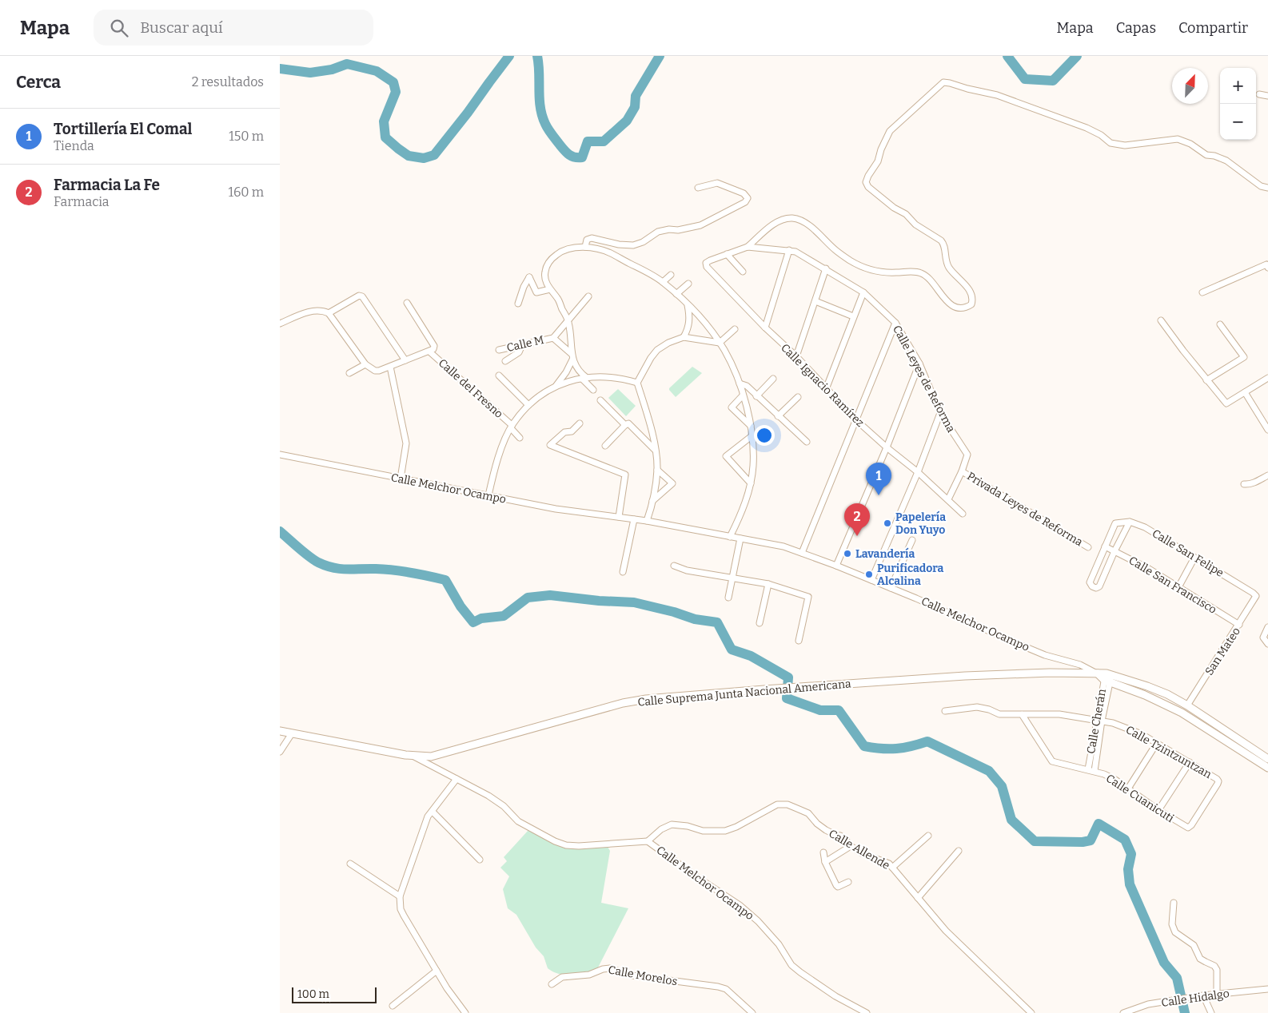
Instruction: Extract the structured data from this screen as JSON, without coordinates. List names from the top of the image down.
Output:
{
  "streets": {
    "main road": ["Calle Suprema Junta Nacional Americana"],
    "street": [
      "Calle M",
      "Calle Leyes de Reforma",
      "Calle Ignacio Ramírez",
      "Calle del Fresno",
      "Calle Melchor Ocampo",
      "Privada Leyes de Reforma",
      "Calle San Felipe",
      "Calle San Francisco",
      "San Mateo",
      "Calle Cherán",
      "Calle Tzintzuntzan",
      "Calle Cuanicuti",
      "Calle Allende",
      "Calle Morelos",
      "Calle Hidalgo"
    ]
  },
  "crossings": [
    ["Calle Leyes de Reforma", "Calle Ignacio Ramírez"],
    ["Calle Leyes de Reforma", "Privada Leyes de Reforma"],
    ["Calle Melchor Ocampo", "Calle Suprema Junta Nacional Americana"],
    ["Calle Melchor Ocampo", "Calle Allende"],
    ["Calle San Felipe", "Calle San Francisco"],
    ["Calle San Felipe", "San Mateo"],
    ["Calle San Francisco", "San Mateo"],
    ["Calle Cherán", "Calle Tzintzuntzan"],
    ["Calle Cherán", "Calle Cuanicuti"],
    ["Calle Tzintzuntzan", "Calle Cuanicuti"]
  ],
  "places": ["Papelería Don Yuyo", "Lavandería", "Purificadora Alcalina"],
  "scale_bar": "100 m",
  "north": "top right",
  "page": {
    "header": "Mapa",
    "search": "Buscar aquí",
    "nav": ["Mapa", "Capas", "Compartir"],
    "heading": ["Cerca", "2 resultados"],
    "map_buttons": ["+", "−"],
    "list": [
      {
        "mark": "1",
        "name": "Tortillería El Comal",
        "note": "Tienda",
        "value": "150 m"
      },
      {
        "mark": "2",
        "name": "Farmacia La Fe",
        "note": "Farmacia",
        "value": "160 m"
      }
    ],
    "pins": ["1", "2"],
    "scale": "100 m"
  }
}
